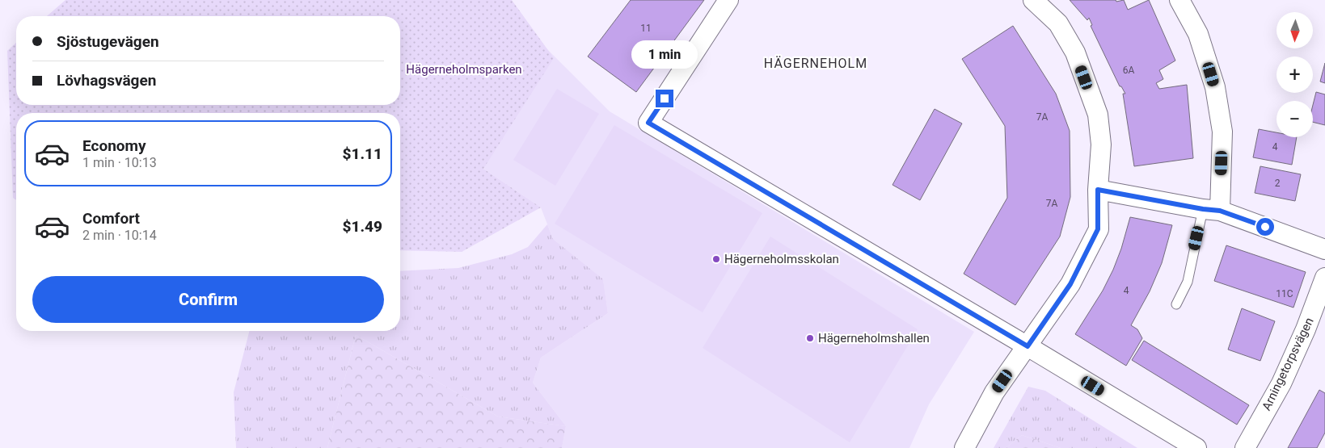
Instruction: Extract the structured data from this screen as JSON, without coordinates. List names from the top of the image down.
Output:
{
  "streets": {
    "street": ["Arningetorpsvägen"]
  },
  "districts": ["HÄGERNEHOLM"],
  "parks": ["Hägerneholmsparken"],
  "places": ["Hägerneholmsskolan", "Hägerneholmshallen"],
  "house_numbers": [
    "11",
    "6A",
    "7A",
    "4",
    "2",
    "7A",
    "4",
    "11C"
  ],
  "north": "bottom",
  "page": {
    "map_buttons": ["+", "−"],
    "banner": ["Sjöstugevägen", "Lövhagsvägen"],
    "bubble": "1 min",
    "list": [
      {
        "name": "Economy",
        "note": "1 min · 10:13",
        "value": "$1.11"
      },
      {
        "name": "Comfort",
        "note": "2 min · 10:14",
        "value": "$1.49"
      }
    ],
    "buttons": "Confirm"
  }
}
